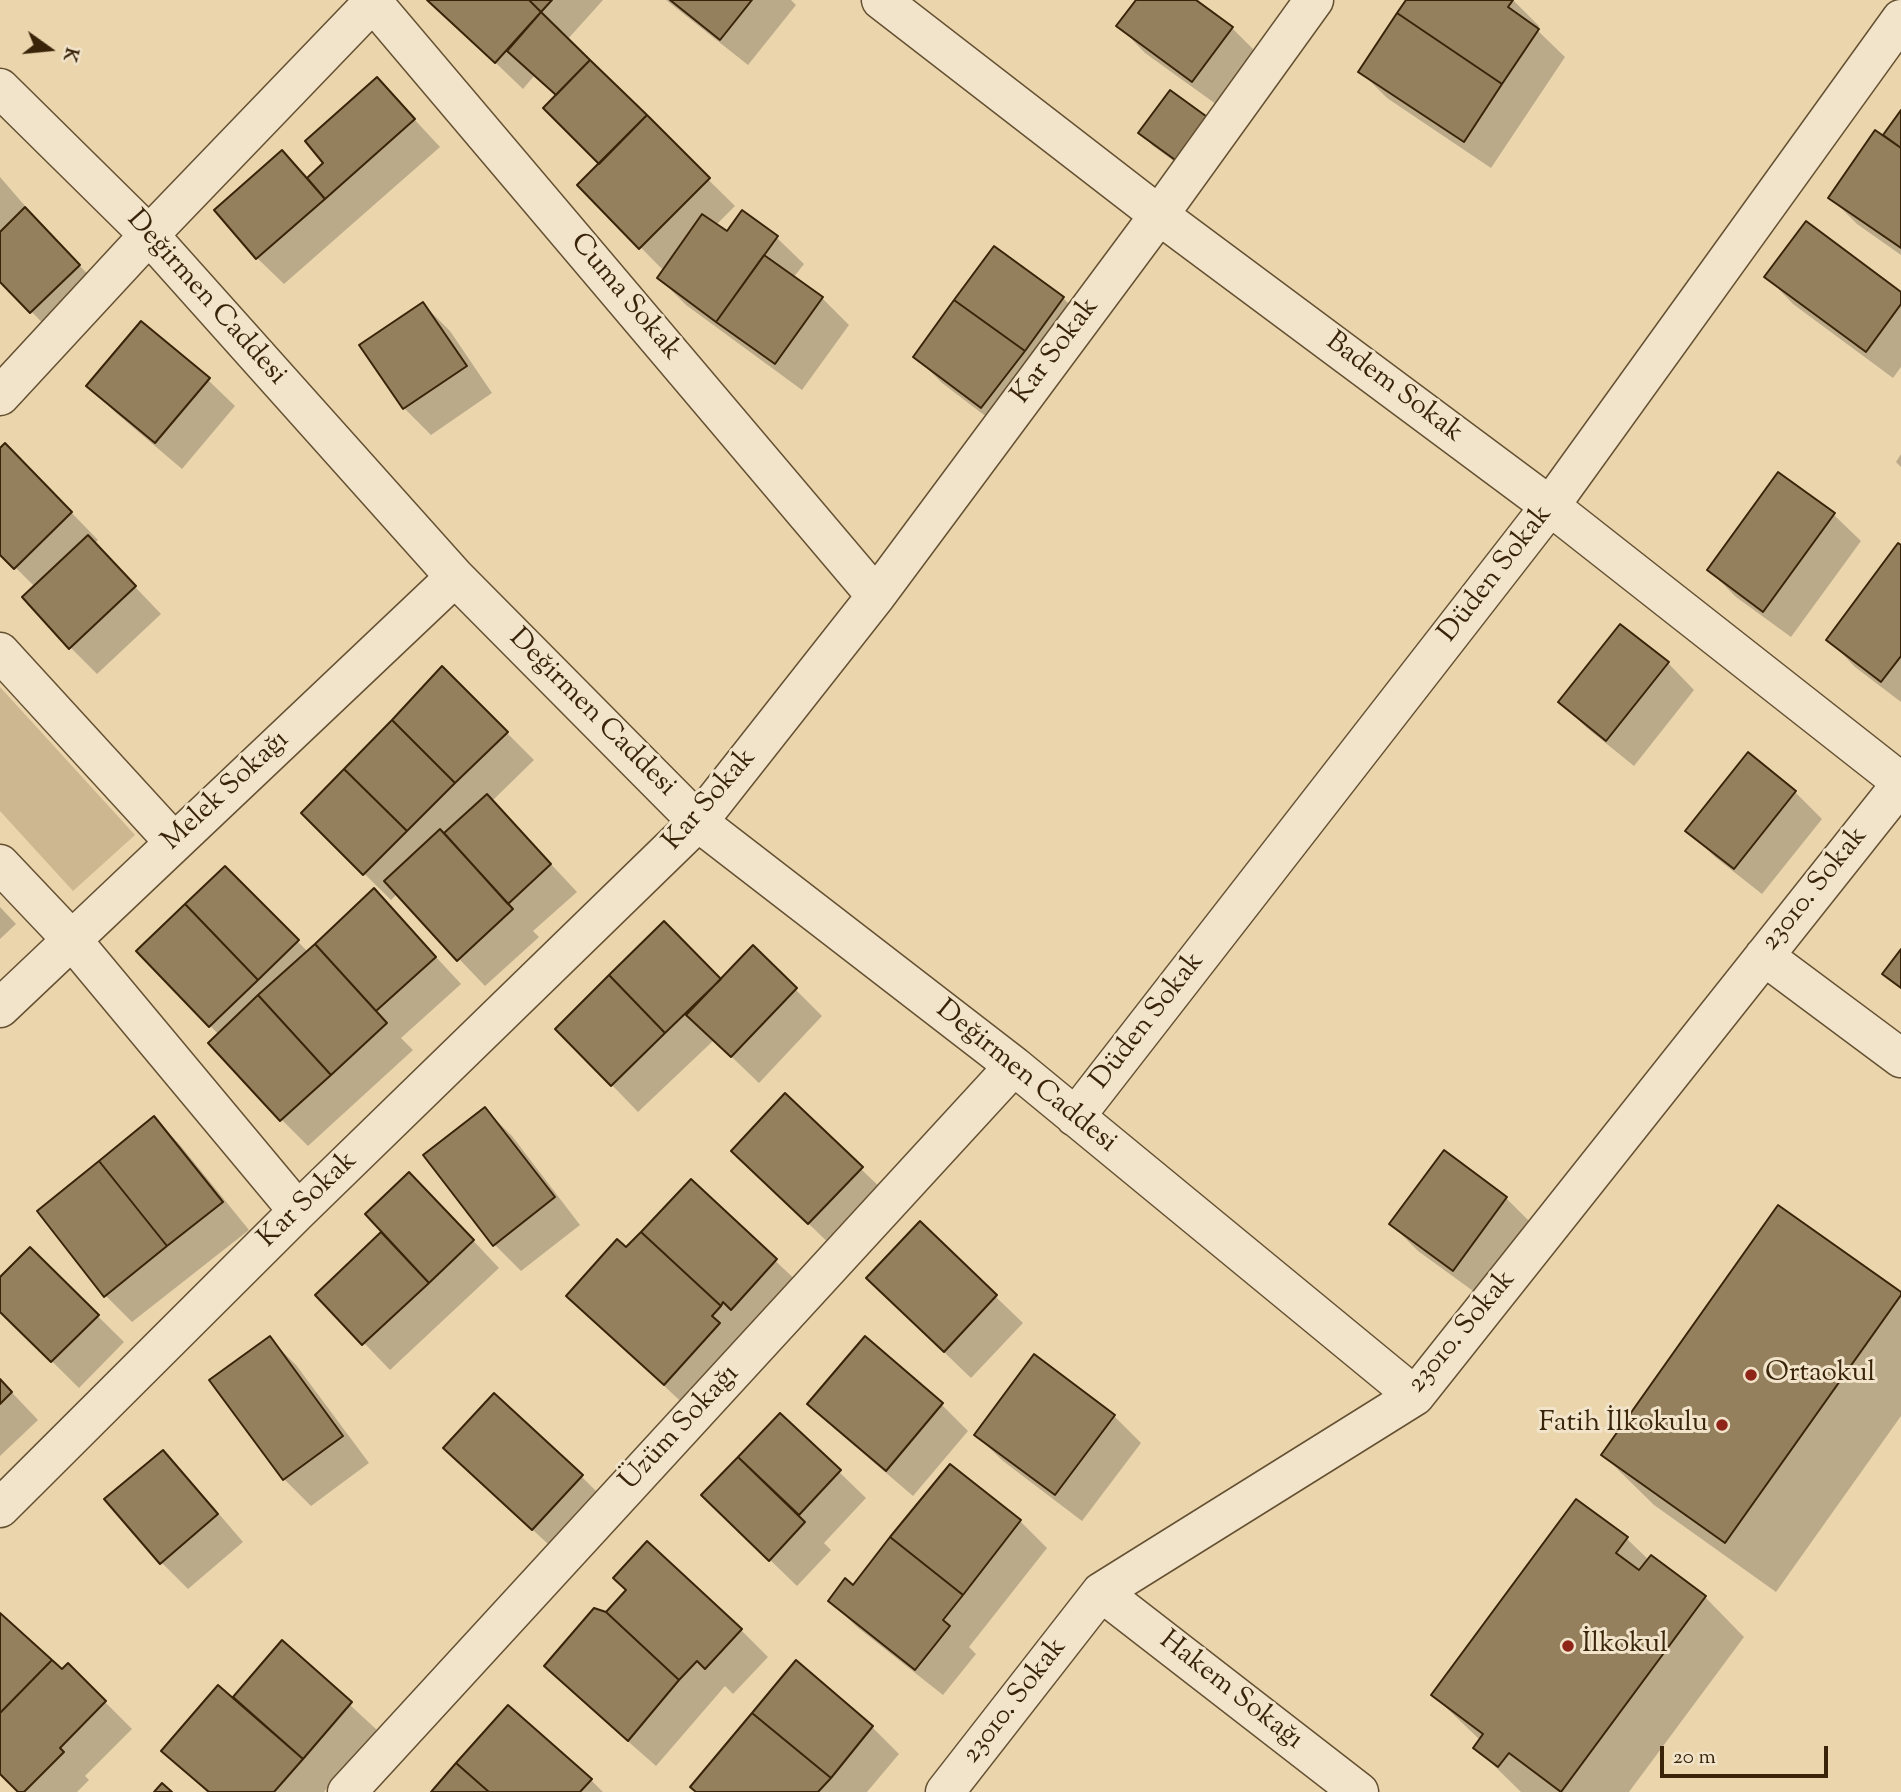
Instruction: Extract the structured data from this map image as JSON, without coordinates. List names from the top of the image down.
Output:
{
  "streets": {
    "street": [
      "Cuma Sokak",
      "Değirmen Caddesi",
      "Kar Sokak",
      "Badem Sokak",
      "Düden Sokak",
      "Melek Sokağı",
      "23010. Sokak",
      "Üzüm Sokağı",
      "Hakem Sokağı"
    ]
  },
  "crossings": [
    ["Cuma Sokak", "Kar Sokak"],
    ["Değirmen Caddesi", "Kar Sokak"],
    ["Değirmen Caddesi", "Düden Sokak"],
    ["Değirmen Caddesi", "Melek Sokağı"],
    ["Değirmen Caddesi", "23010. Sokak"],
    ["Değirmen Caddesi", "Üzüm Sokağı"],
    ["Kar Sokak", "Badem Sokak"],
    ["Badem Sokak", "Düden Sokak"],
    ["Badem Sokak", "23010. Sokak"],
    ["23010. Sokak", "Hakem Sokağı"]
  ],
  "places": ["Ortaokul", "Fatih İlkokulu", "İlkokul"],
  "scale_bar": "20 m",
  "north": "right"
}
